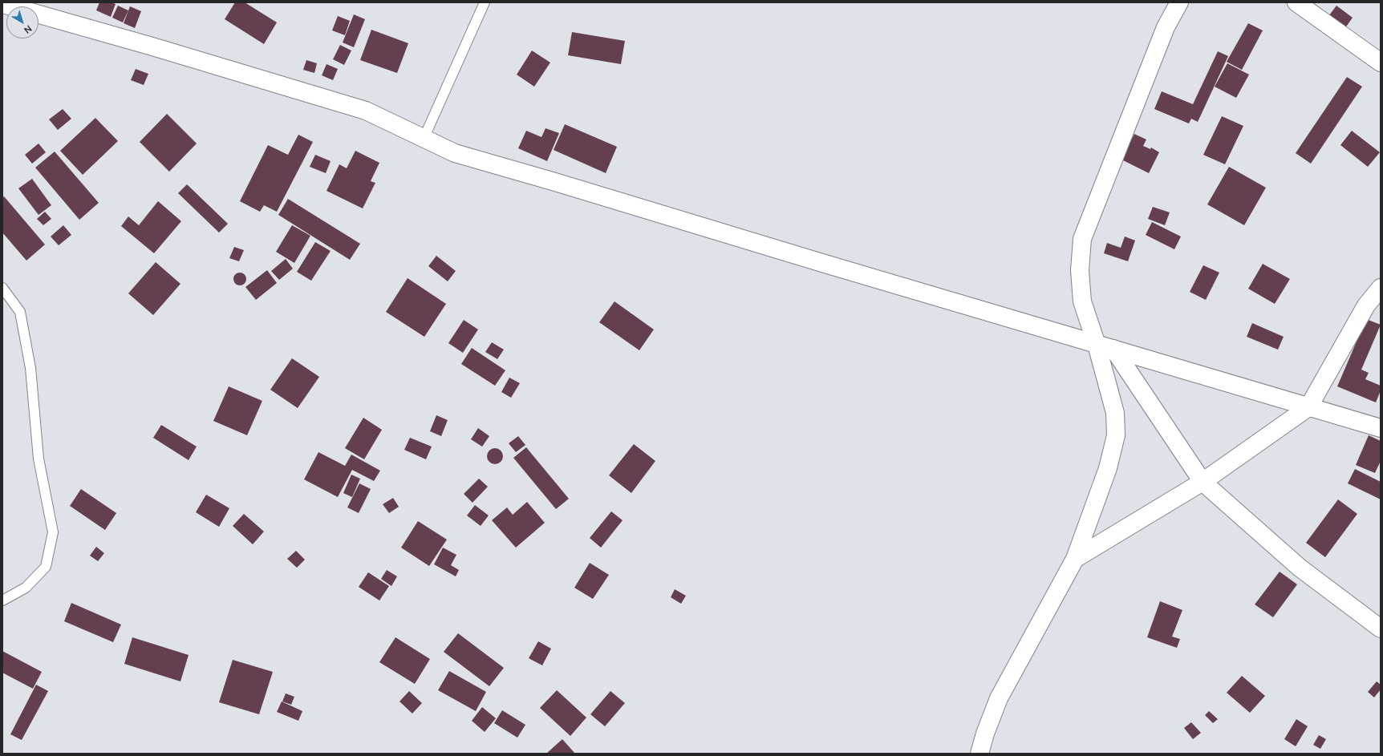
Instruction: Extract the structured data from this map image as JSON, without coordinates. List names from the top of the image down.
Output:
{
  "north": "bottom right"
}
